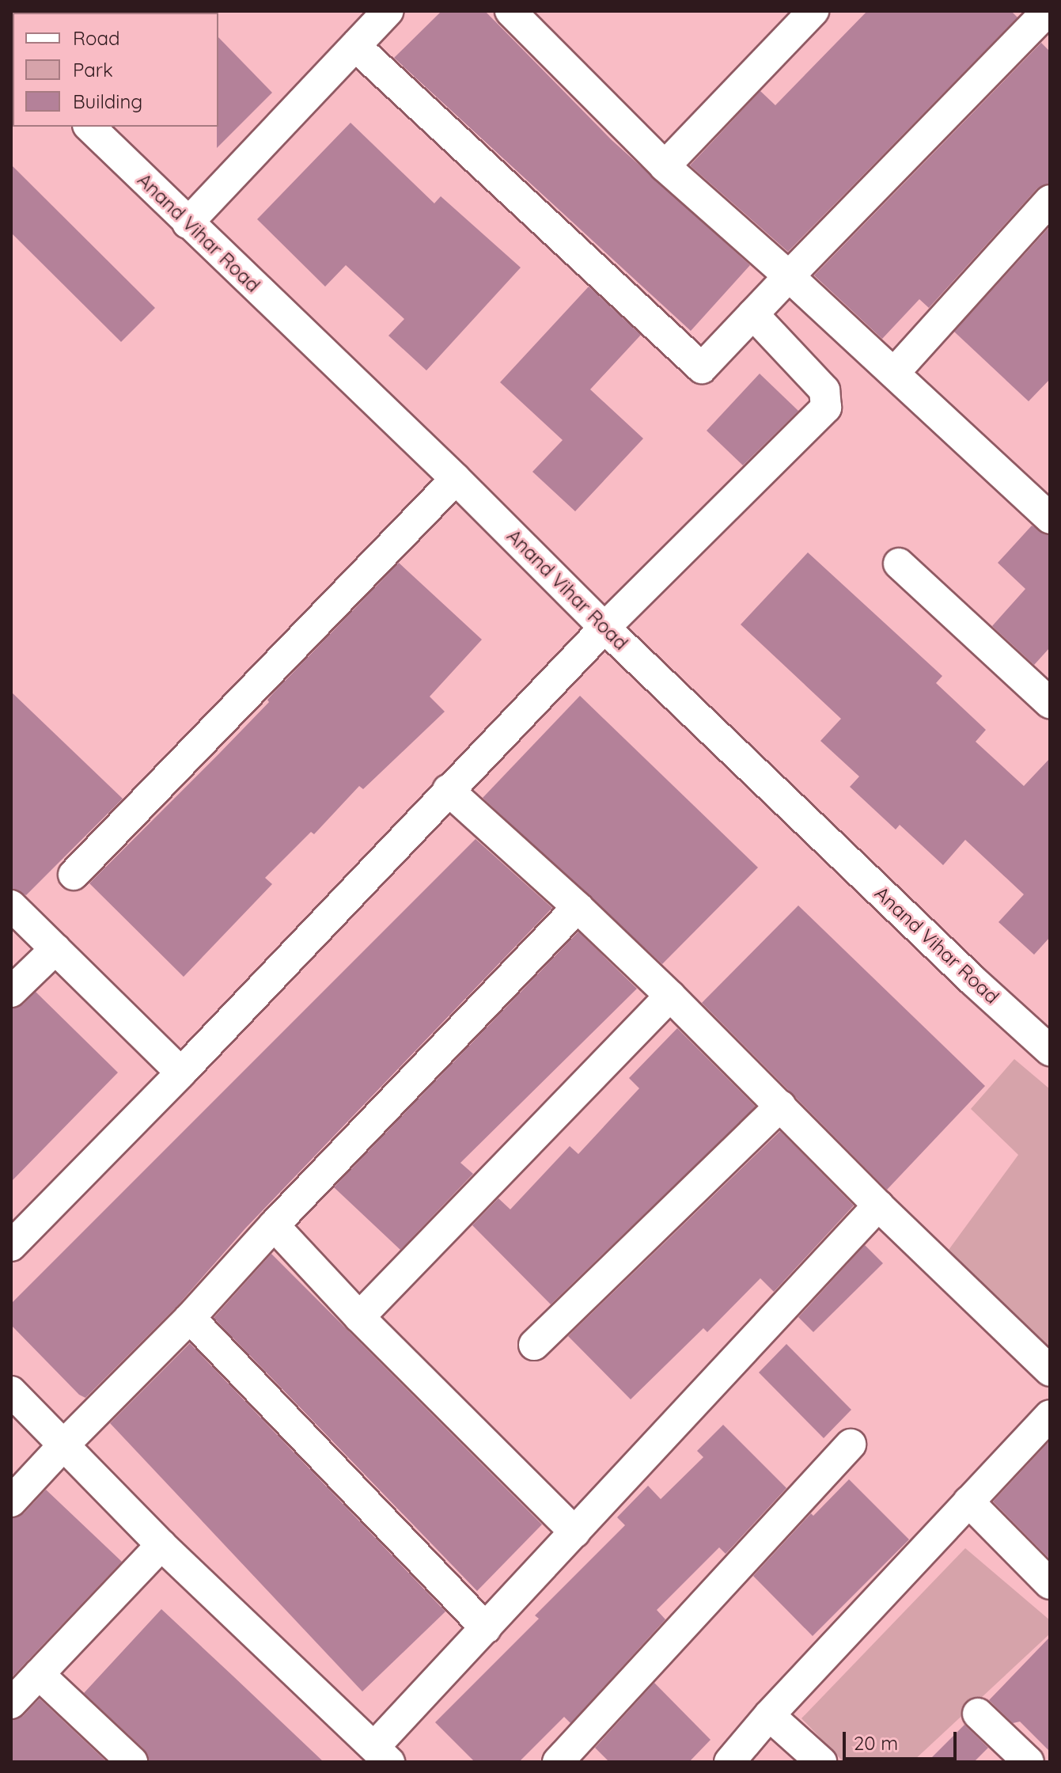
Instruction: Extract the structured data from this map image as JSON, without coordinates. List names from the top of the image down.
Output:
{
  "streets": {
    "street": ["Anand Vihar Road"]
  },
  "legend": ["Road", "Park", "Building"],
  "scale_bar": "20 m"
}
